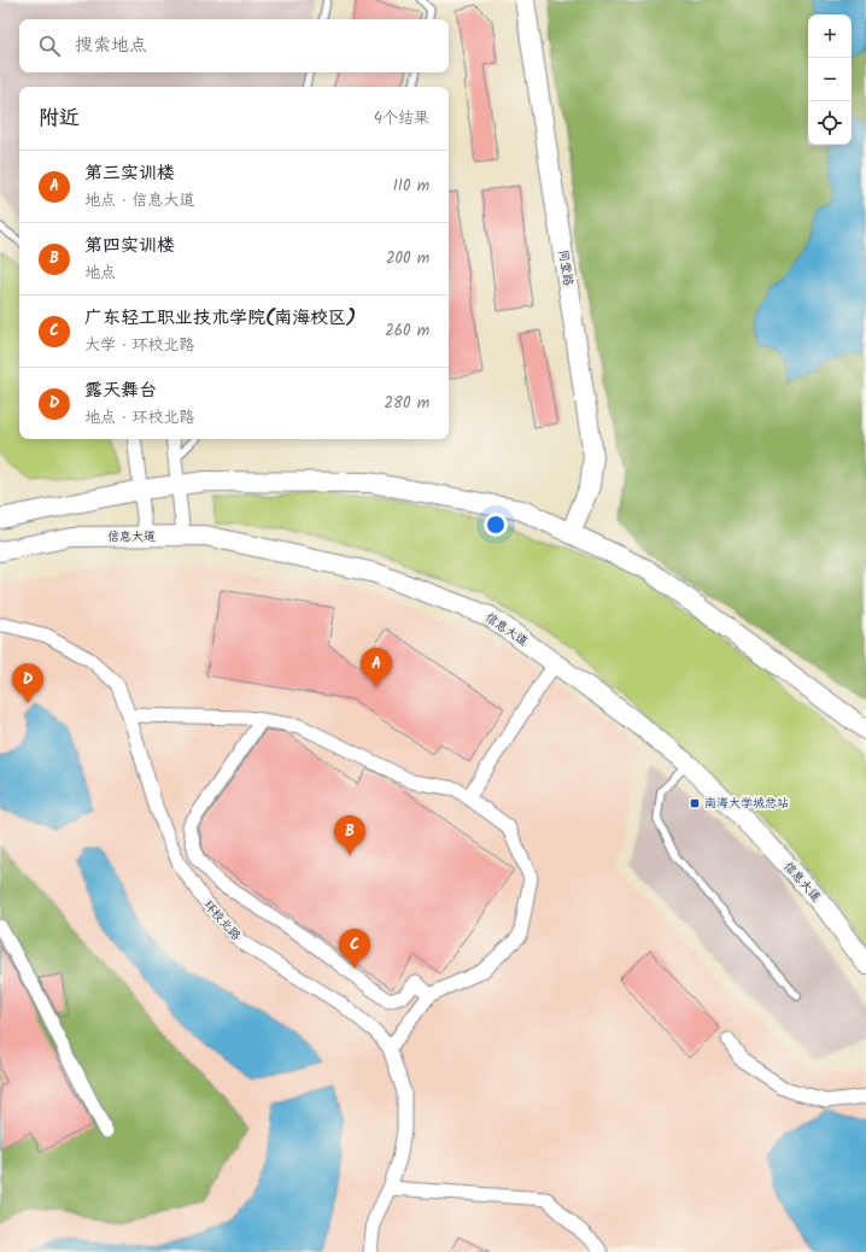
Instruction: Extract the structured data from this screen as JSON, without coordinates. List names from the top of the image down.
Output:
{
  "streets": {
    "main road": ["同堂路", "信息大道"],
    "street": ["环校北路"]
  },
  "places": {
    "transit": ["南海大学城总站"]
  },
  "page": {
    "map_buttons": ["+", "−"],
    "search": "搜索地点",
    "heading": ["附近", "4个结果"],
    "list": [
      {
        "mark": "A",
        "name": "第三实训楼",
        "note": "地点 · 信息大道",
        "value": "110 m"
      },
      {
        "mark": "B",
        "name": "第四实训楼",
        "note": "地点",
        "value": "200 m"
      },
      {
        "mark": "C",
        "name": "广东轻工职业技术学院(南海校区)",
        "note": "大学 · 环校北路",
        "value": "260 m"
      },
      {
        "mark": "D",
        "name": "露天舞台",
        "note": "地点 · 环校北路",
        "value": "280 m"
      }
    ],
    "pins": [
      "A",
      "D",
      "B",
      "C"
    ]
  }
}
